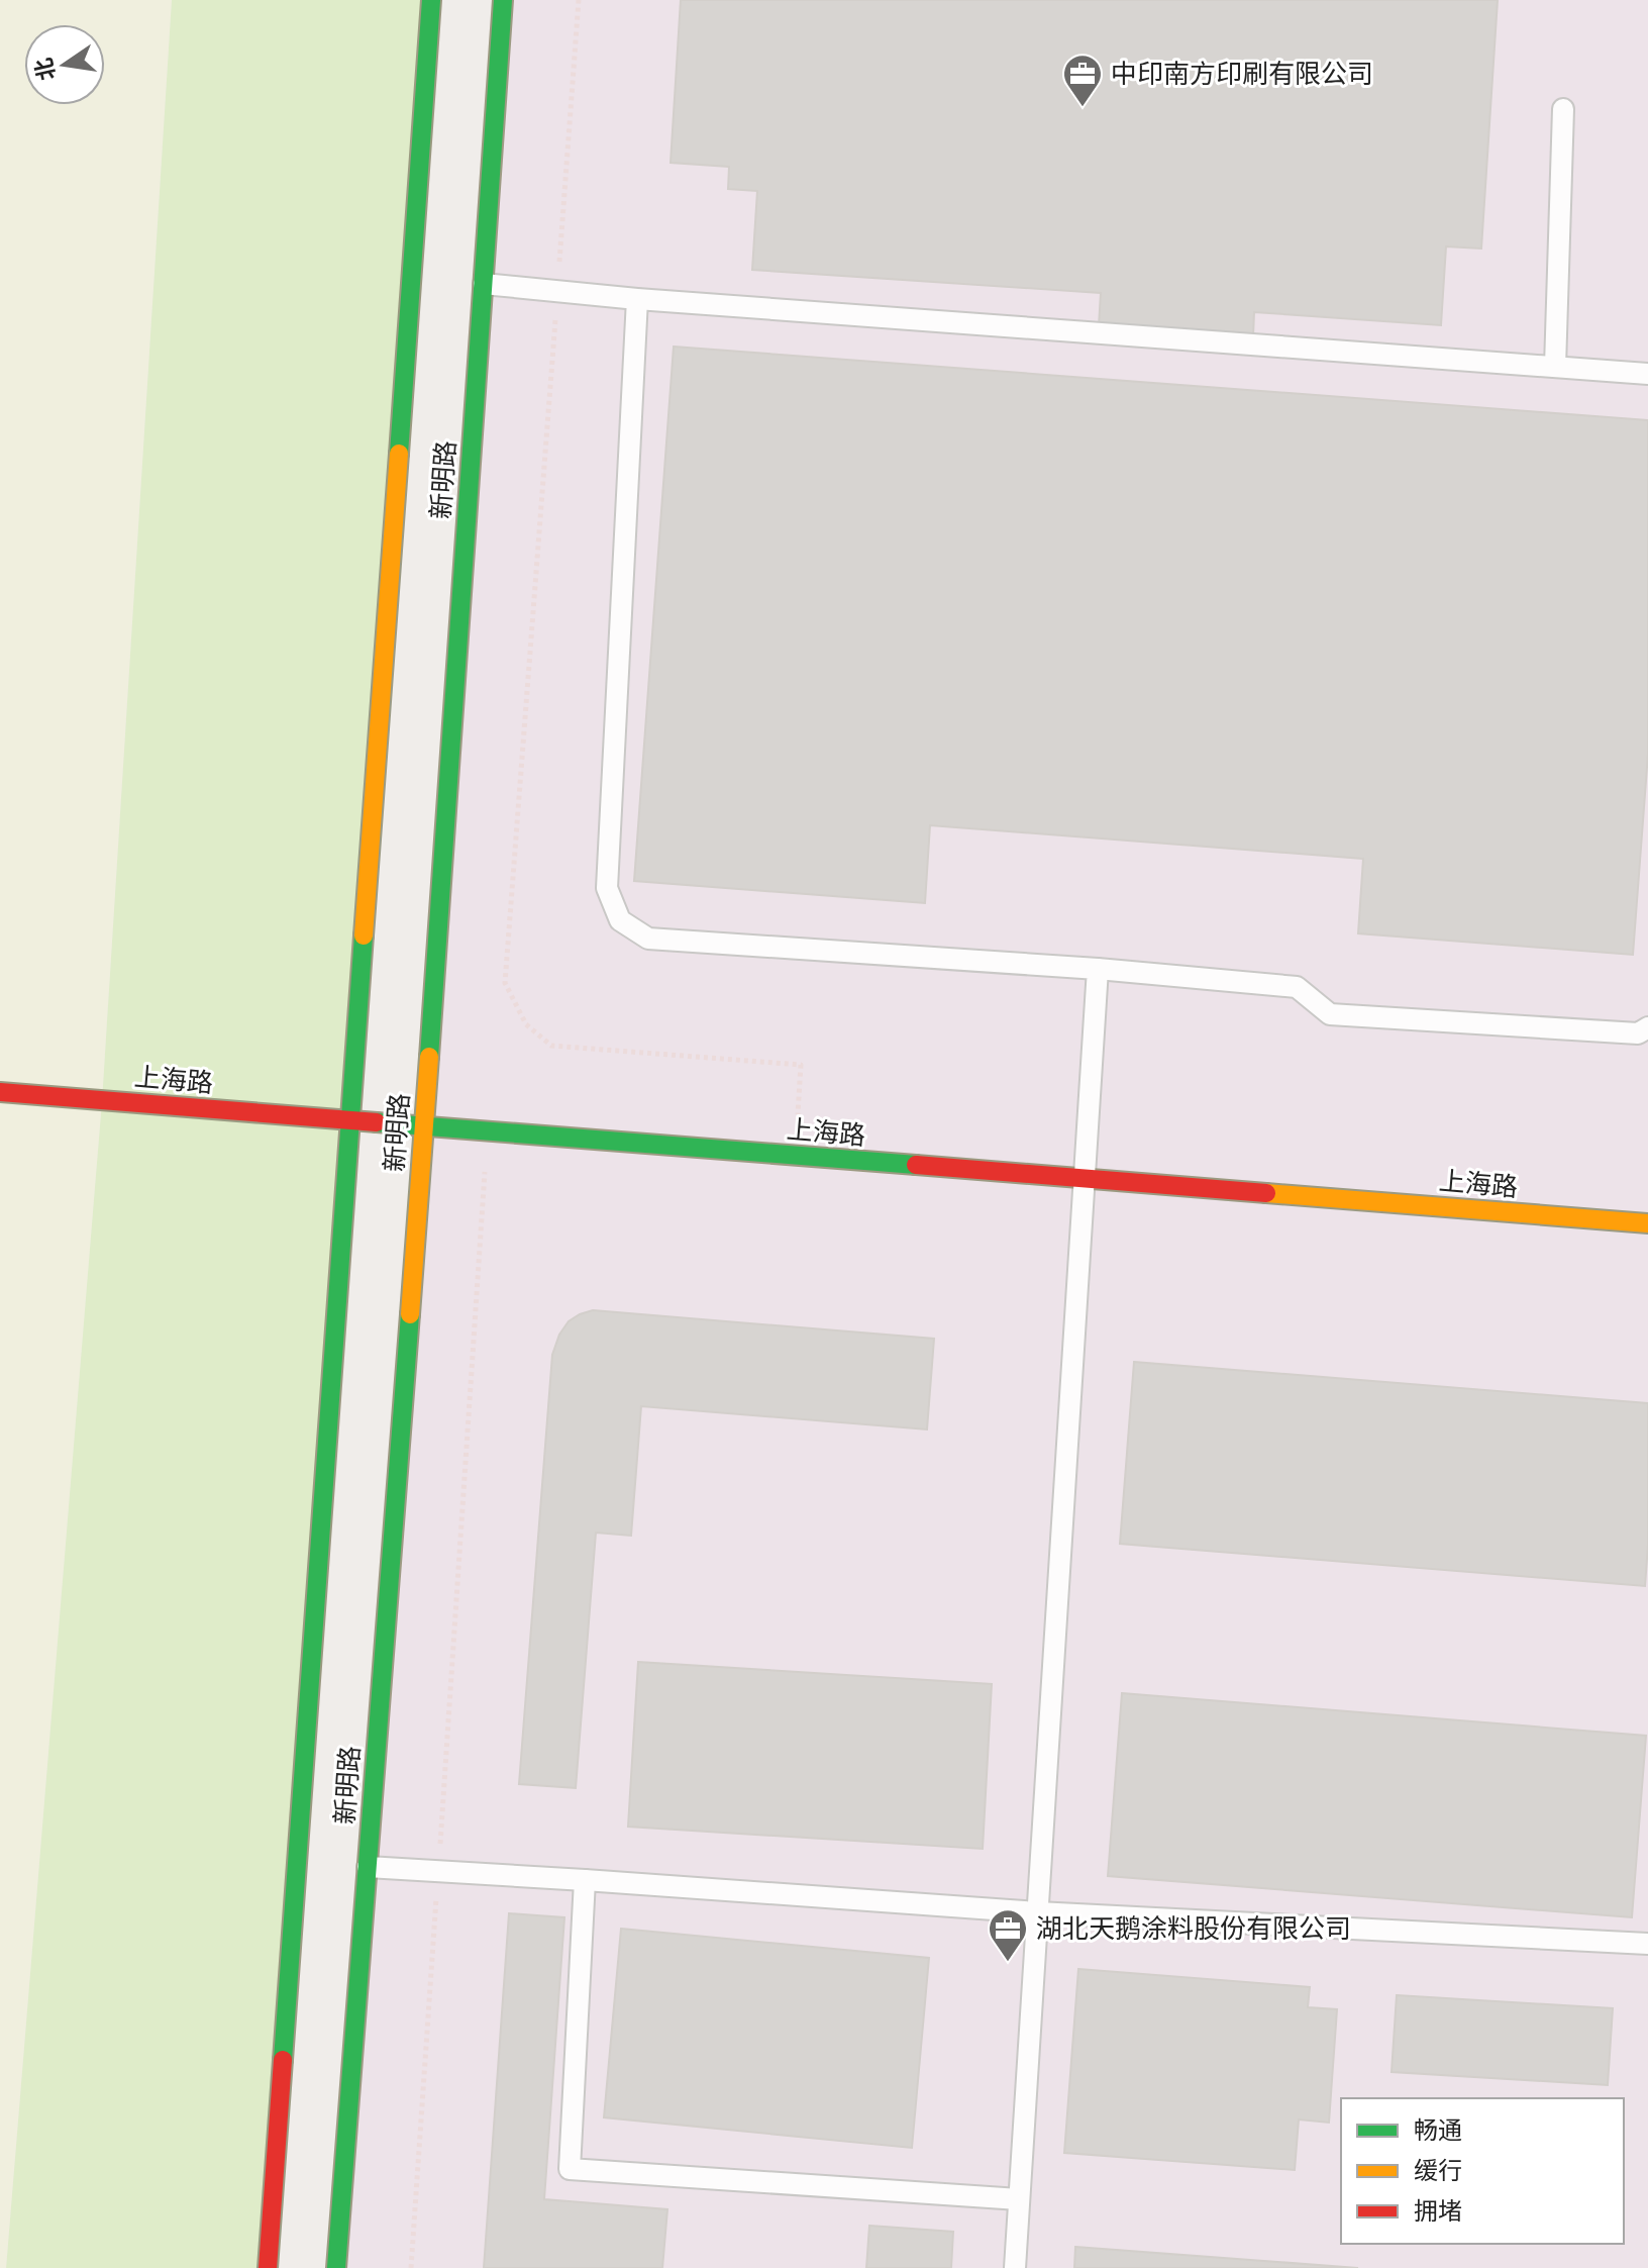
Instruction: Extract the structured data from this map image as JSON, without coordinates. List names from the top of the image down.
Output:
{
  "streets": {
    "main road": ["新明路", "上海路"]
  },
  "crossings": [
    ["新明路", "上海路"]
  ],
  "places": {
    "office": ["中印南方印刷有限公司", "湖北天鹅涂料股份有限公司"]
  },
  "legend": ["畅通", "缓行", "拥堵"],
  "north": "left"
}
